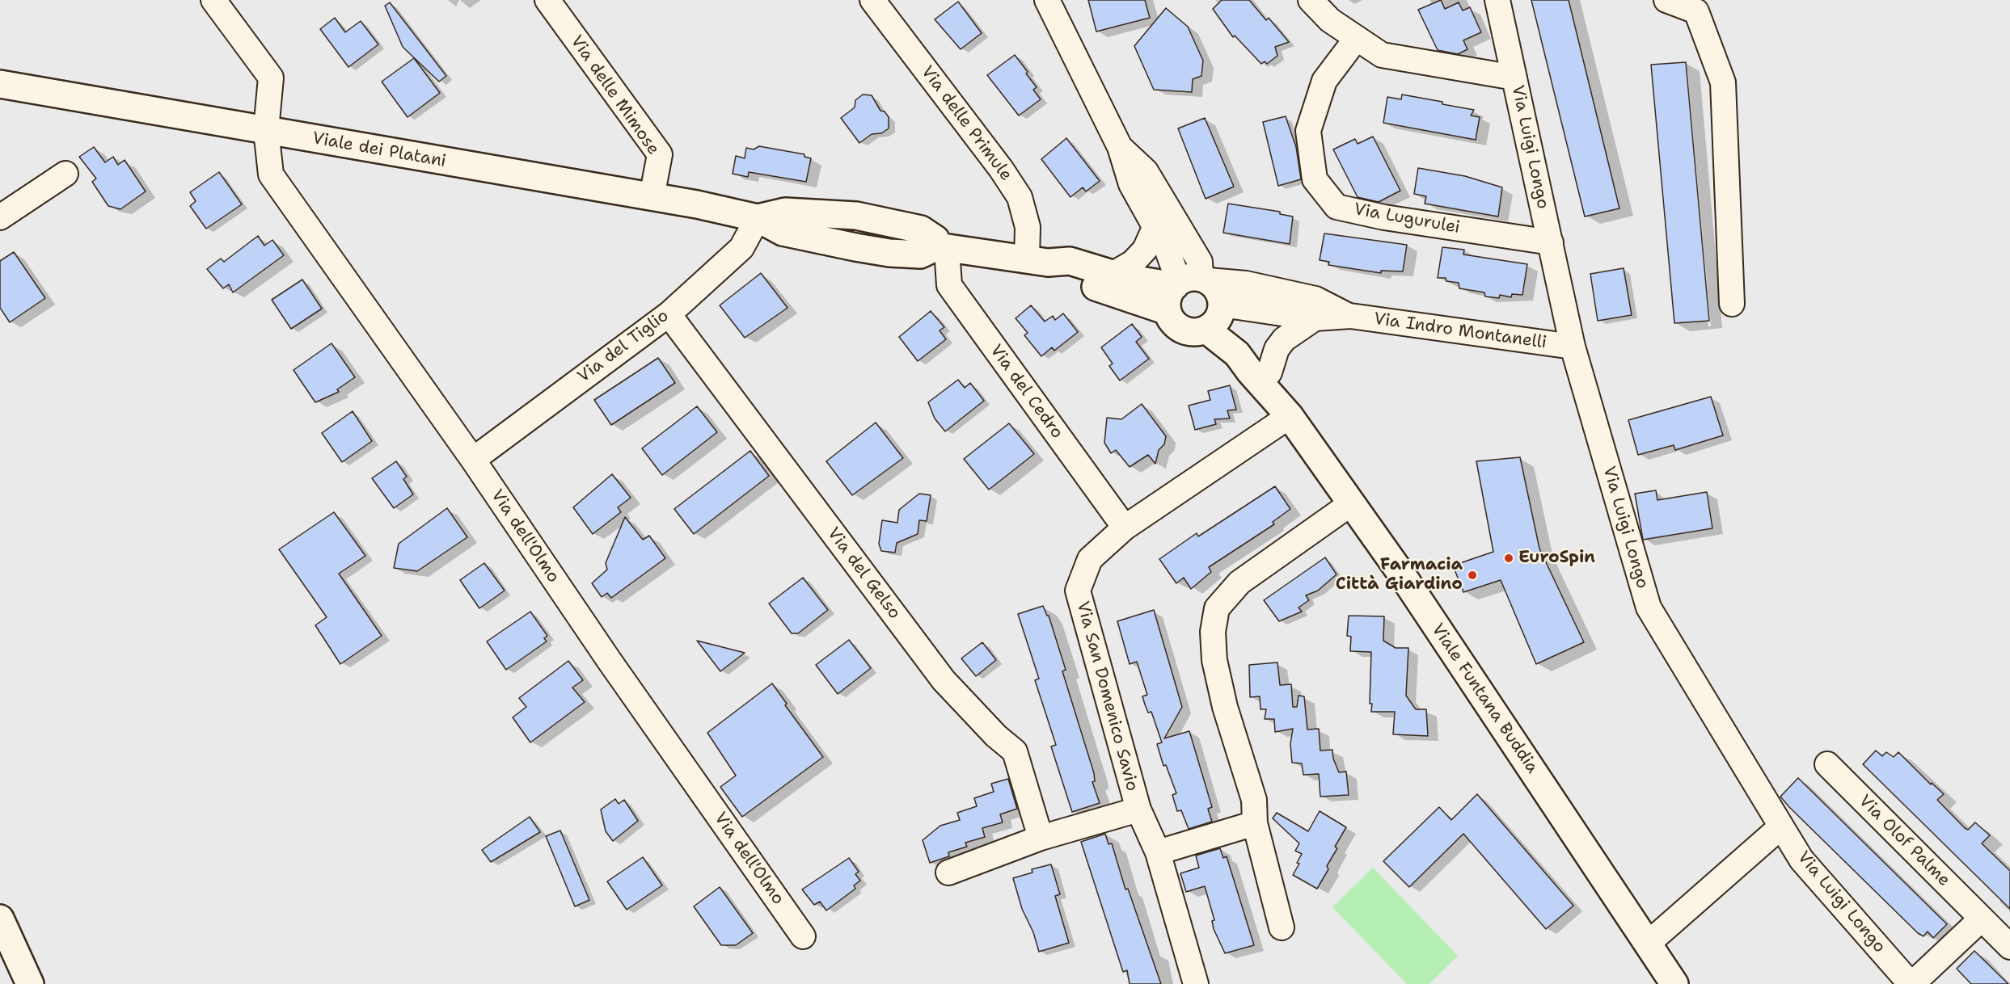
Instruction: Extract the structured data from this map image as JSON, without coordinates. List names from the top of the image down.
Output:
{
  "streets": {
    "main road": ["Viale dei Platani", "Viale Funtana Buddia"],
    "street": [
      "Via delle Mimose",
      "Via delle Primule",
      "Via Luigi Longo",
      "Via Lugurulei",
      "Via Indro Montanelli",
      "Via del Tiglio",
      "Via del Cedro",
      "Via dell'Olmo",
      "Via del Gelso",
      "Via San Domenico Savio",
      "Via Olof Palme"
    ]
  },
  "crossings": [
    ["Via delle Mimose", "Viale dei Platani"],
    ["Via Luigi Longo", "Via Lugurulei"],
    ["Via Luigi Longo", "Via Indro Montanelli"],
    ["Viale dei Platani", "Via del Tiglio"],
    ["Viale dei Platani", "Via del Cedro"],
    ["Viale dei Platani", "Via dell'Olmo"],
    ["Via Indro Montanelli", "Viale Funtana Buddia"],
    ["Via del Tiglio", "Via dell'Olmo"],
    ["Via del Tiglio", "Via del Gelso"],
    ["Via del Cedro", "Via San Domenico Savio"],
    ["Via San Domenico Savio", "Viale Funtana Buddia"]
  ],
  "places": ["EuroSpin", "Farmacia Città Giardino"]
}
